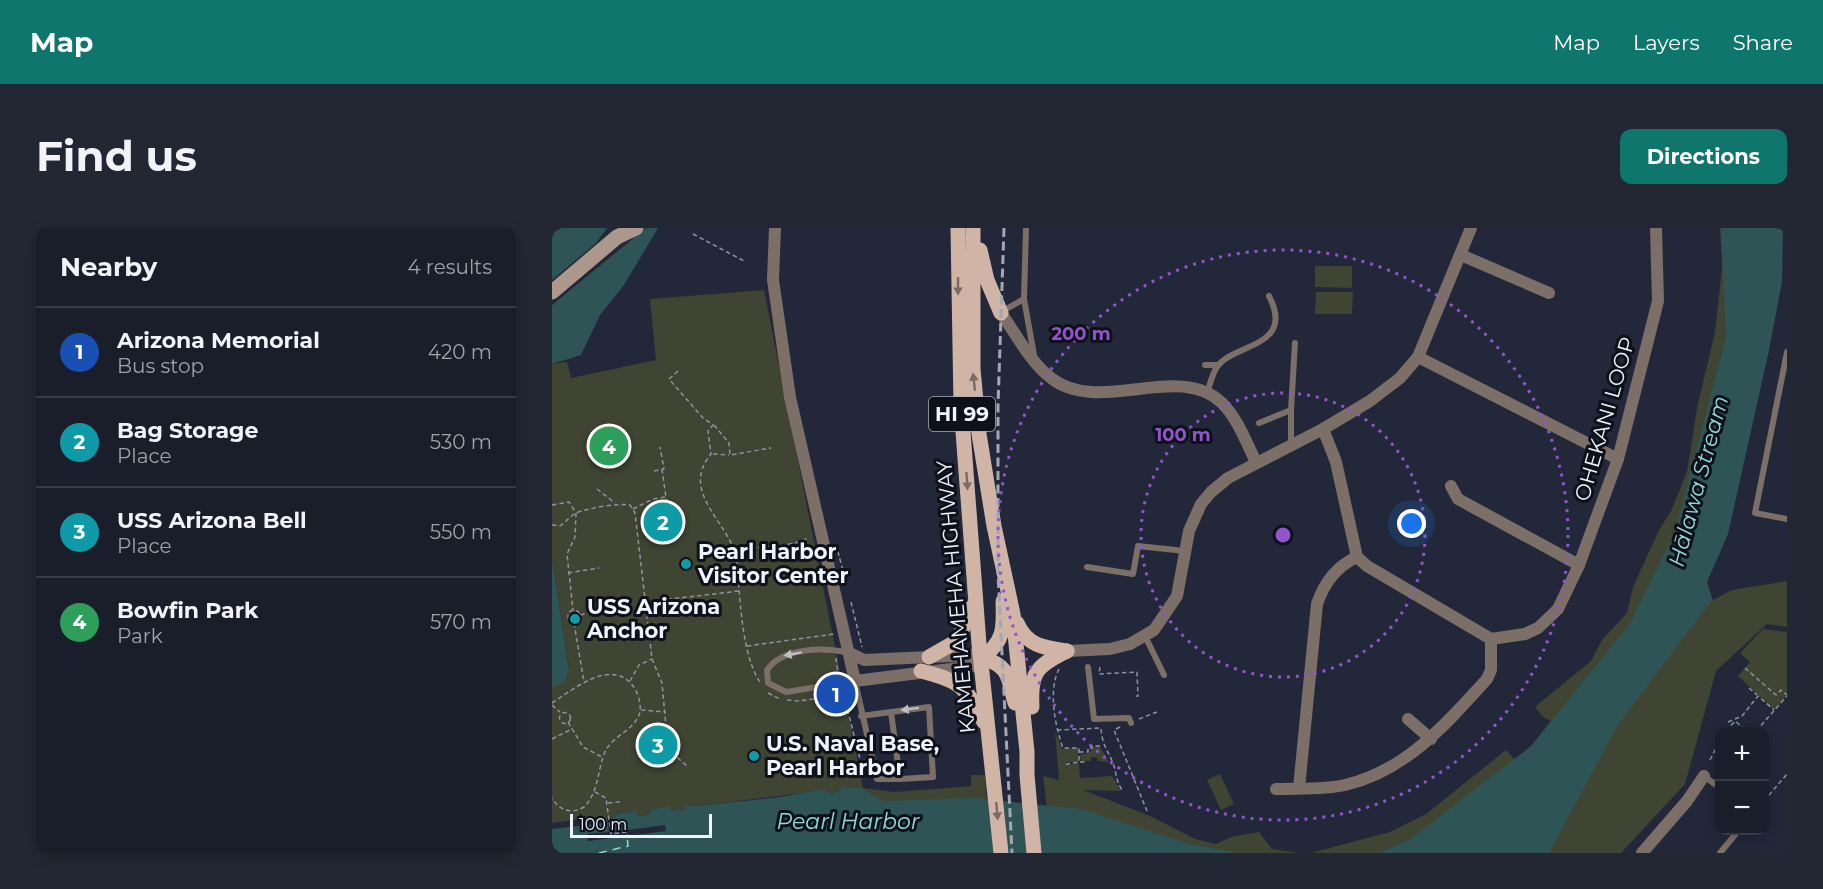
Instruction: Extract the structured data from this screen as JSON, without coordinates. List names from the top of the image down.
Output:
{
  "streets": {
    "main road": ["HI 99", "KAMEHAMEHA HIGHWAY"],
    "street": ["OHEKANI LOOP"]
  },
  "water": ["Hālawa Stream", "Pearl Harbor"],
  "places": ["Pearl Harbor Visitor Center", "USS Arizona Anchor", "U.S. Naval Base, Pearl Harbor"],
  "scale_bar": "100 m",
  "page": {
    "header": "Map",
    "nav": ["Map", "Layers", "Share"],
    "buttons": "Directions",
    "title": "Find us",
    "heading": ["Nearby", "4 results"],
    "list": [
      {
        "mark": "1",
        "name": "Arizona Memorial",
        "note": "Bus stop",
        "value": "420 m"
      },
      {
        "mark": "2",
        "name": "Bag Storage",
        "note": "Place",
        "value": "530 m"
      },
      {
        "mark": "3",
        "name": "USS Arizona Bell",
        "note": "Place",
        "value": "550 m"
      },
      {
        "mark": "4",
        "name": "Bowfin Park",
        "note": "Park",
        "value": "570 m"
      }
    ],
    "pins": [
      "4",
      "2",
      "1",
      "3"
    ],
    "map_buttons": ["+", "−"],
    "scale": "100 m"
  },
  "rings": ["200 m", "100 m"]
}
